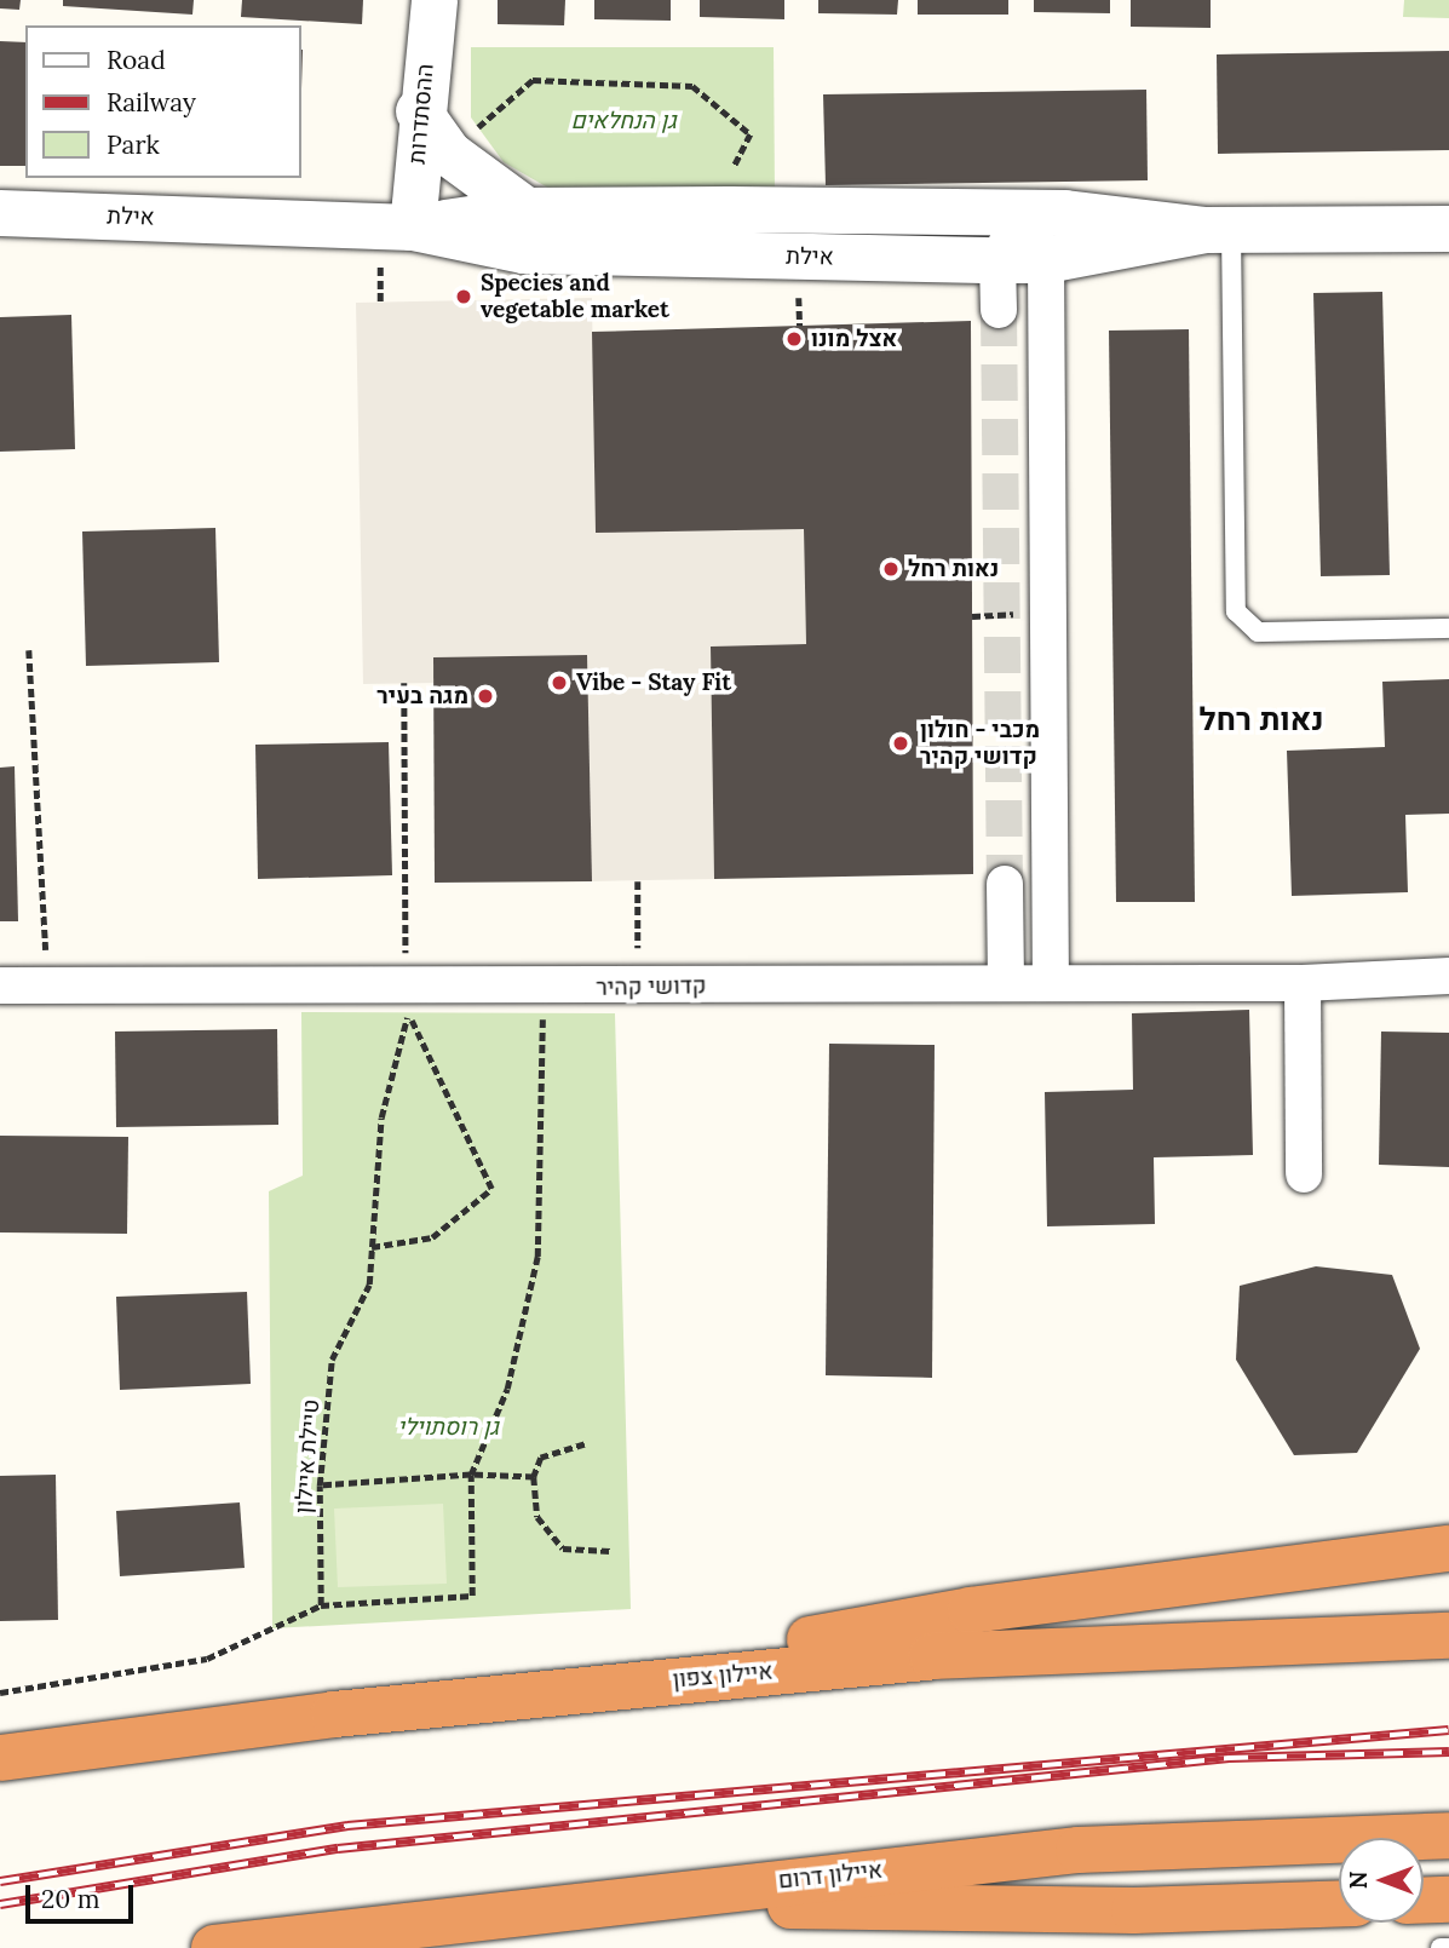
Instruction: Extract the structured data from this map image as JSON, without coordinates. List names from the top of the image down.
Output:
{
  "streets": {
    "highway": ["איילון צפון", "איילון דרום"],
    "street": ["ההסתדרות", "אילת", "קדושי קהיר"],
    "path": ["טיילת איילון"]
  },
  "crossings": [
    ["ההסתדרות", "אילת"],
    ["קדושי קהיר", "טיילת איילון"]
  ],
  "districts": ["נאות רחל"],
  "parks": ["גן הנחלאים", "גן רוסתוילי"],
  "places": [
    "Species and vegetable market",
    "אצל מונו",
    "נאות רחל",
    "Vibe - Stay Fit",
    "מגה בעיר",
    "מכבי - חולון קדושי קהיר"
  ],
  "legend": ["Road", "Railway", "Park"],
  "scale_bar": "20 m",
  "north": "left"
}
